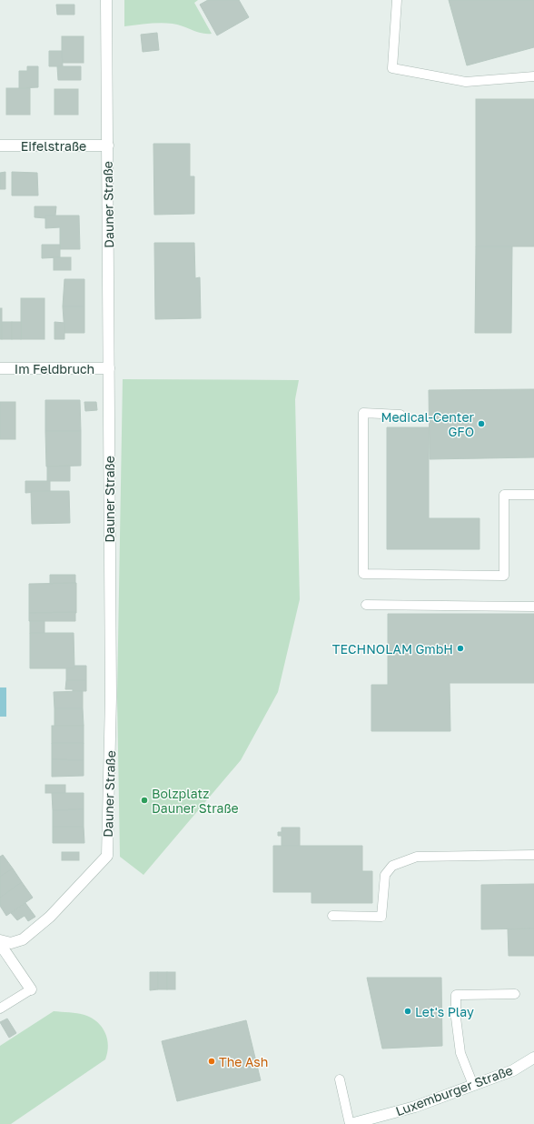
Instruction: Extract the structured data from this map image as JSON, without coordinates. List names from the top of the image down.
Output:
{
  "streets": {
    "street": [
      "Eifelstraße",
      "Dauner Straße",
      "Im Feldbruch",
      "Luxemburger Straße"
    ]
  },
  "crossings": [
    ["Eifelstraße", "Dauner Straße"],
    ["Dauner Straße", "Im Feldbruch"]
  ],
  "places": [
    "Medical-Center GFO",
    "TECHNOLAM GmbH",
    "Bolzplatz Dauner Straße",
    "Let's Play",
    "The Ash"
  ]
}
